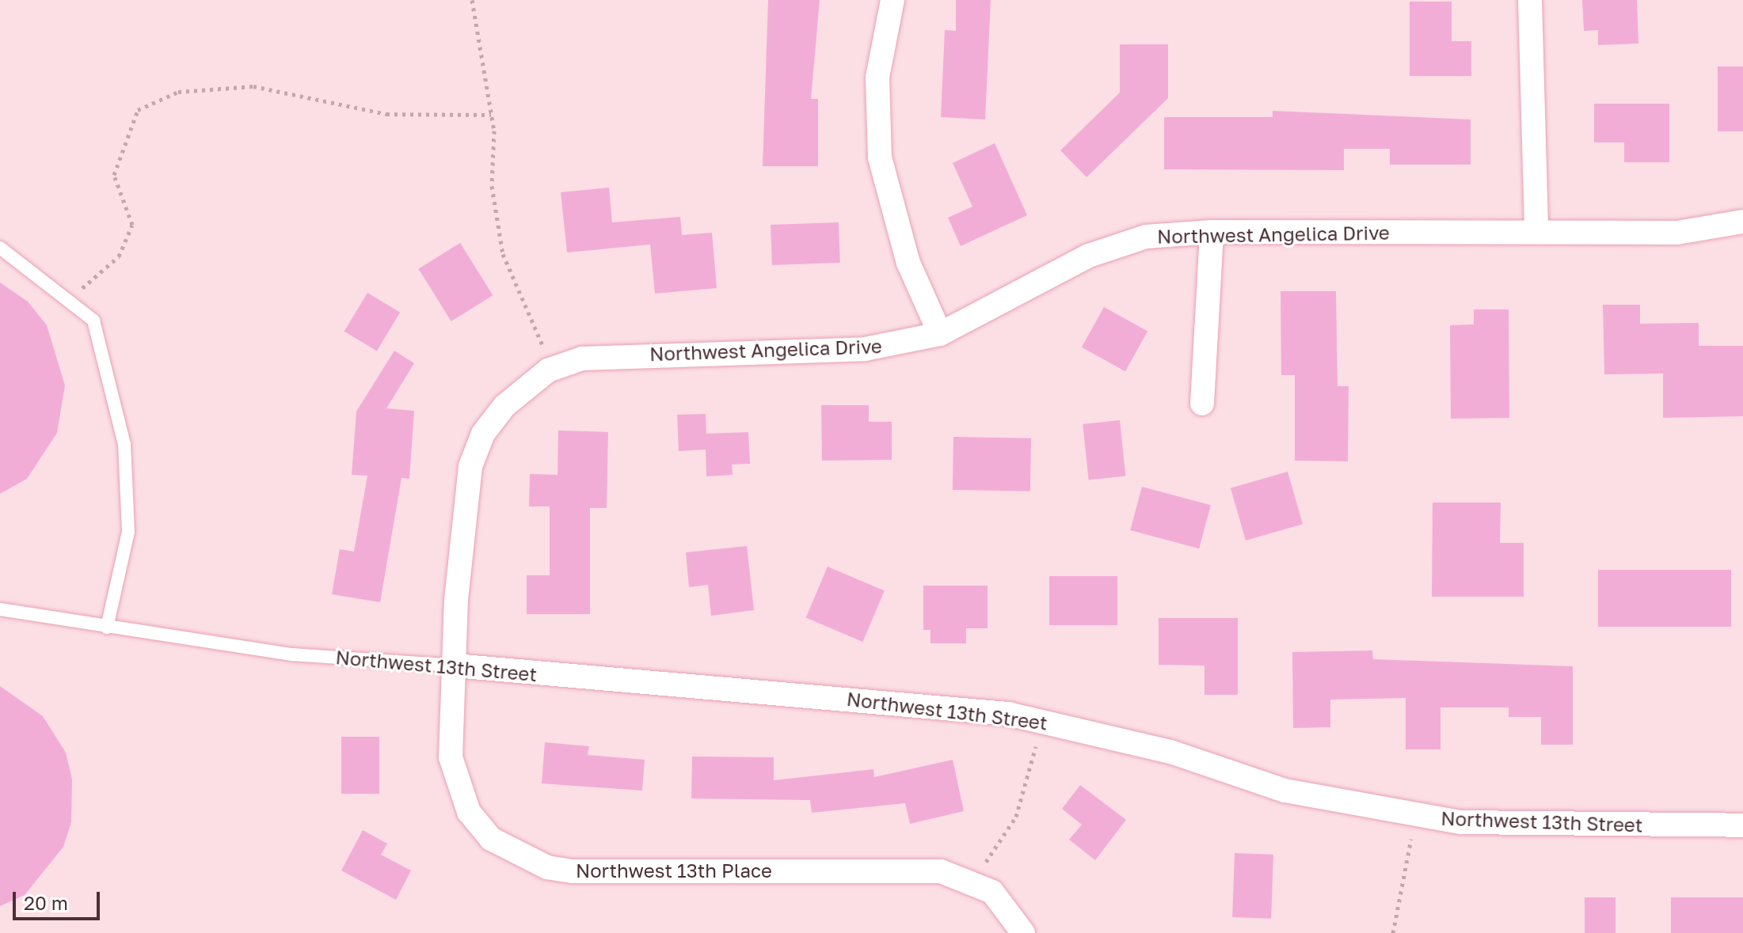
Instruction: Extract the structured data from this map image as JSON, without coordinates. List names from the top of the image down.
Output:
{
  "streets": {
    "street": ["Northwest Angelica Drive", "Northwest 13th Street", "Northwest 13th Place"]
  },
  "crossings": [
    ["Northwest Angelica Drive", "Northwest 13th Street"],
    ["Northwest Angelica Drive", "Northwest 13th Place"],
    ["Northwest 13th Street", "Northwest 13th Place"]
  ],
  "scale_bar": "20 m"
}
